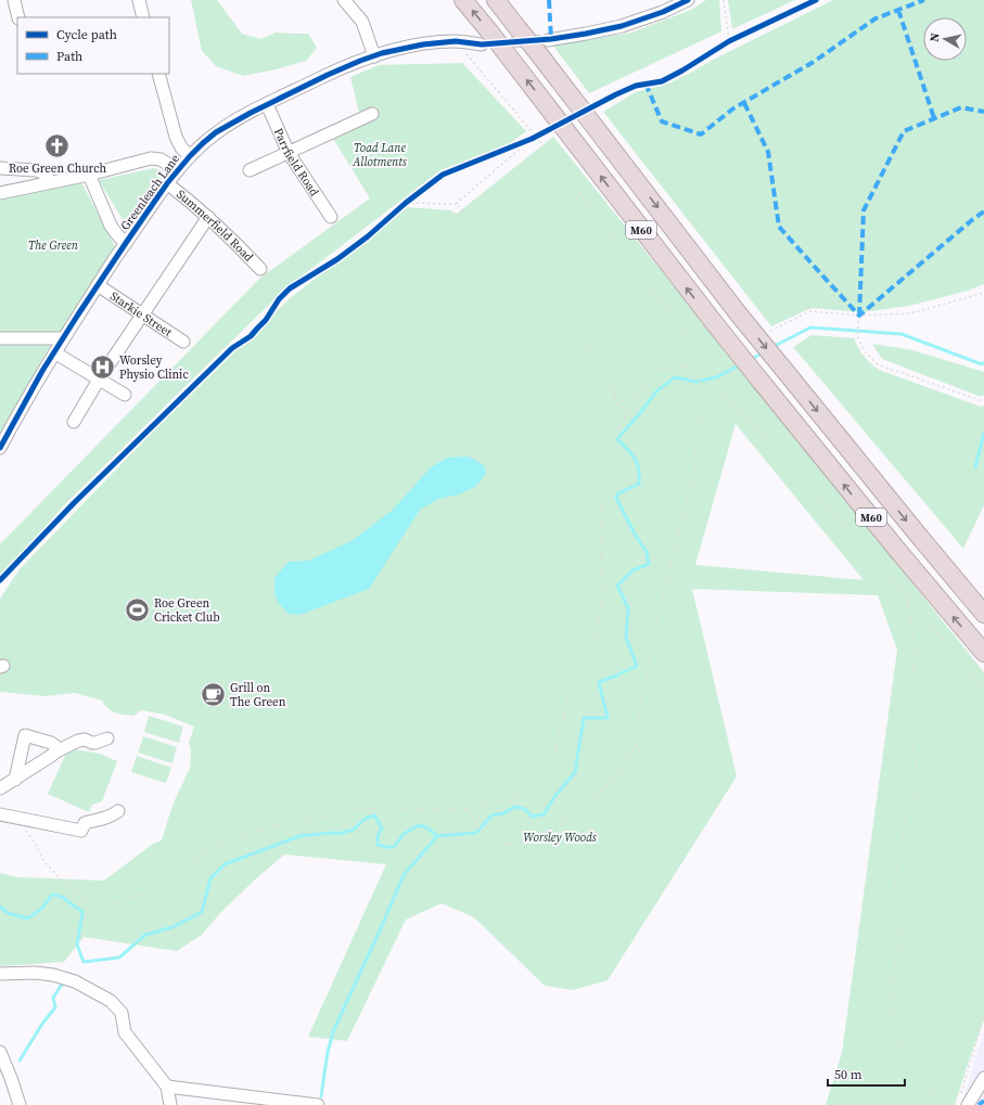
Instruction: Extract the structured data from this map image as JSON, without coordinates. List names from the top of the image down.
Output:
{
  "streets": {
    "highway": ["M60"],
    "street": [
      "Parrfield Road",
      "Greenleach Lane",
      "Summerfield Road",
      "Starkie Street"
    ]
  },
  "crossings": [
    ["Parrfield Road", "Greenleach Lane"],
    ["Greenleach Lane", "Summerfield Road"],
    ["Greenleach Lane", "M60"],
    ["Greenleach Lane", "Starkie Street"]
  ],
  "parks": ["Toad Lane Allotments", "The Green", "Worsley Woods"],
  "places": {
    "church": ["Roe Green Church"],
    "hospital": ["Worsley Physio Clinic"],
    "sports": ["Roe Green Cricket Club"],
    "cafe": ["Grill on The Green"]
  },
  "legend": ["Cycle path", "Path"],
  "scale_bar": "50 m",
  "north": "left"
}
